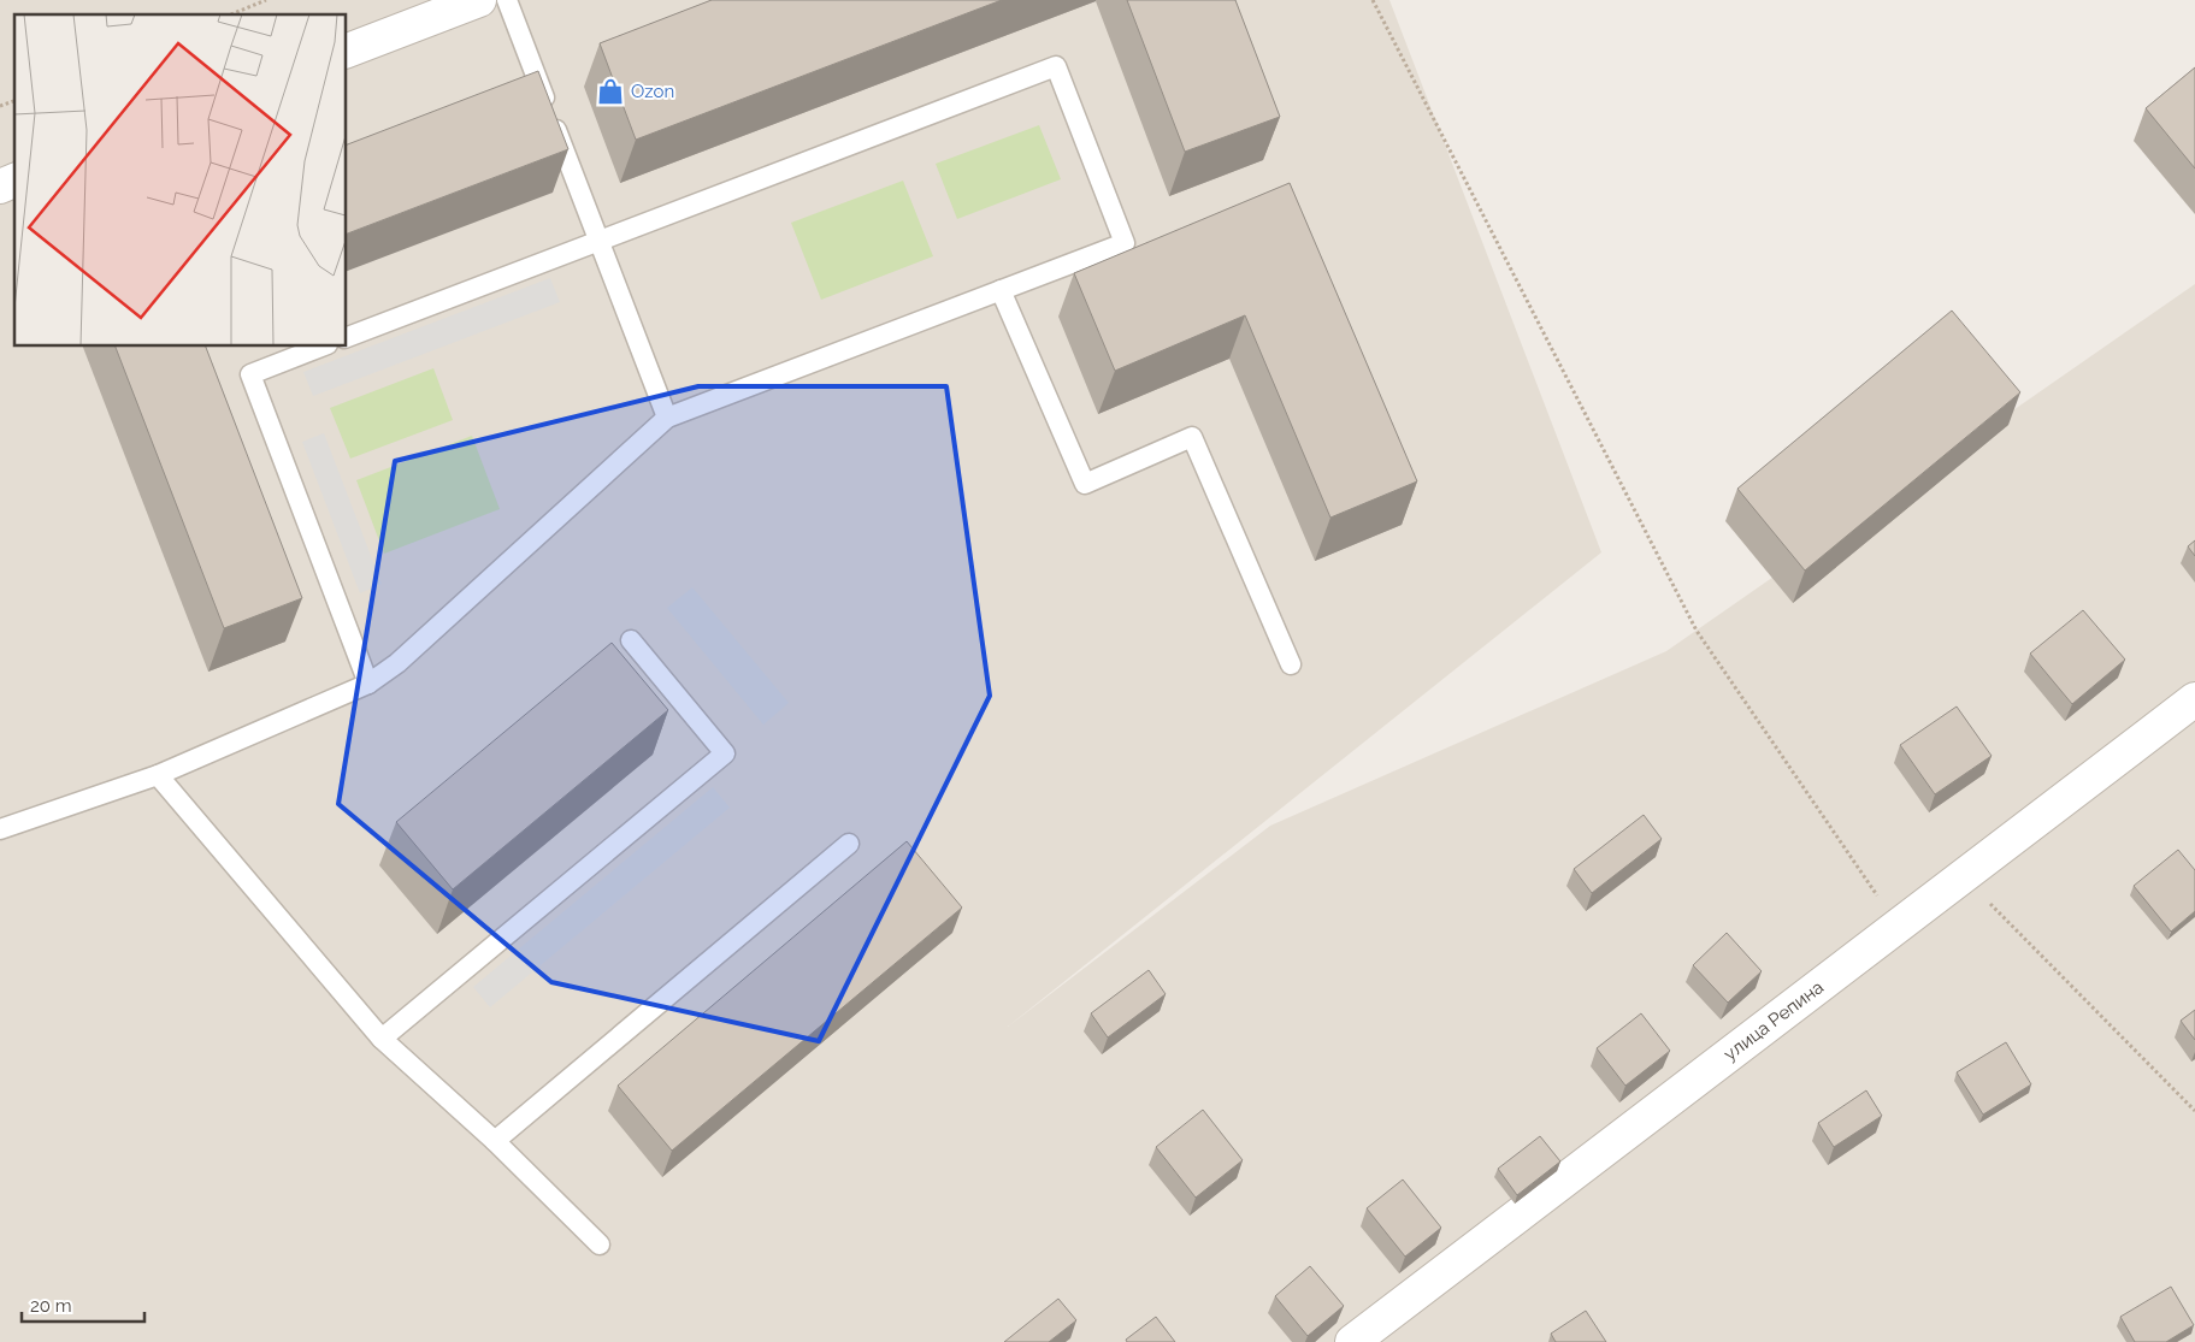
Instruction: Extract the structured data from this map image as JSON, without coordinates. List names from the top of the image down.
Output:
{
  "streets": {
    "street": ["улица Репина"]
  },
  "places": {
    "shop": ["Ozon"]
  },
  "scale_bar": "20 m"
}
